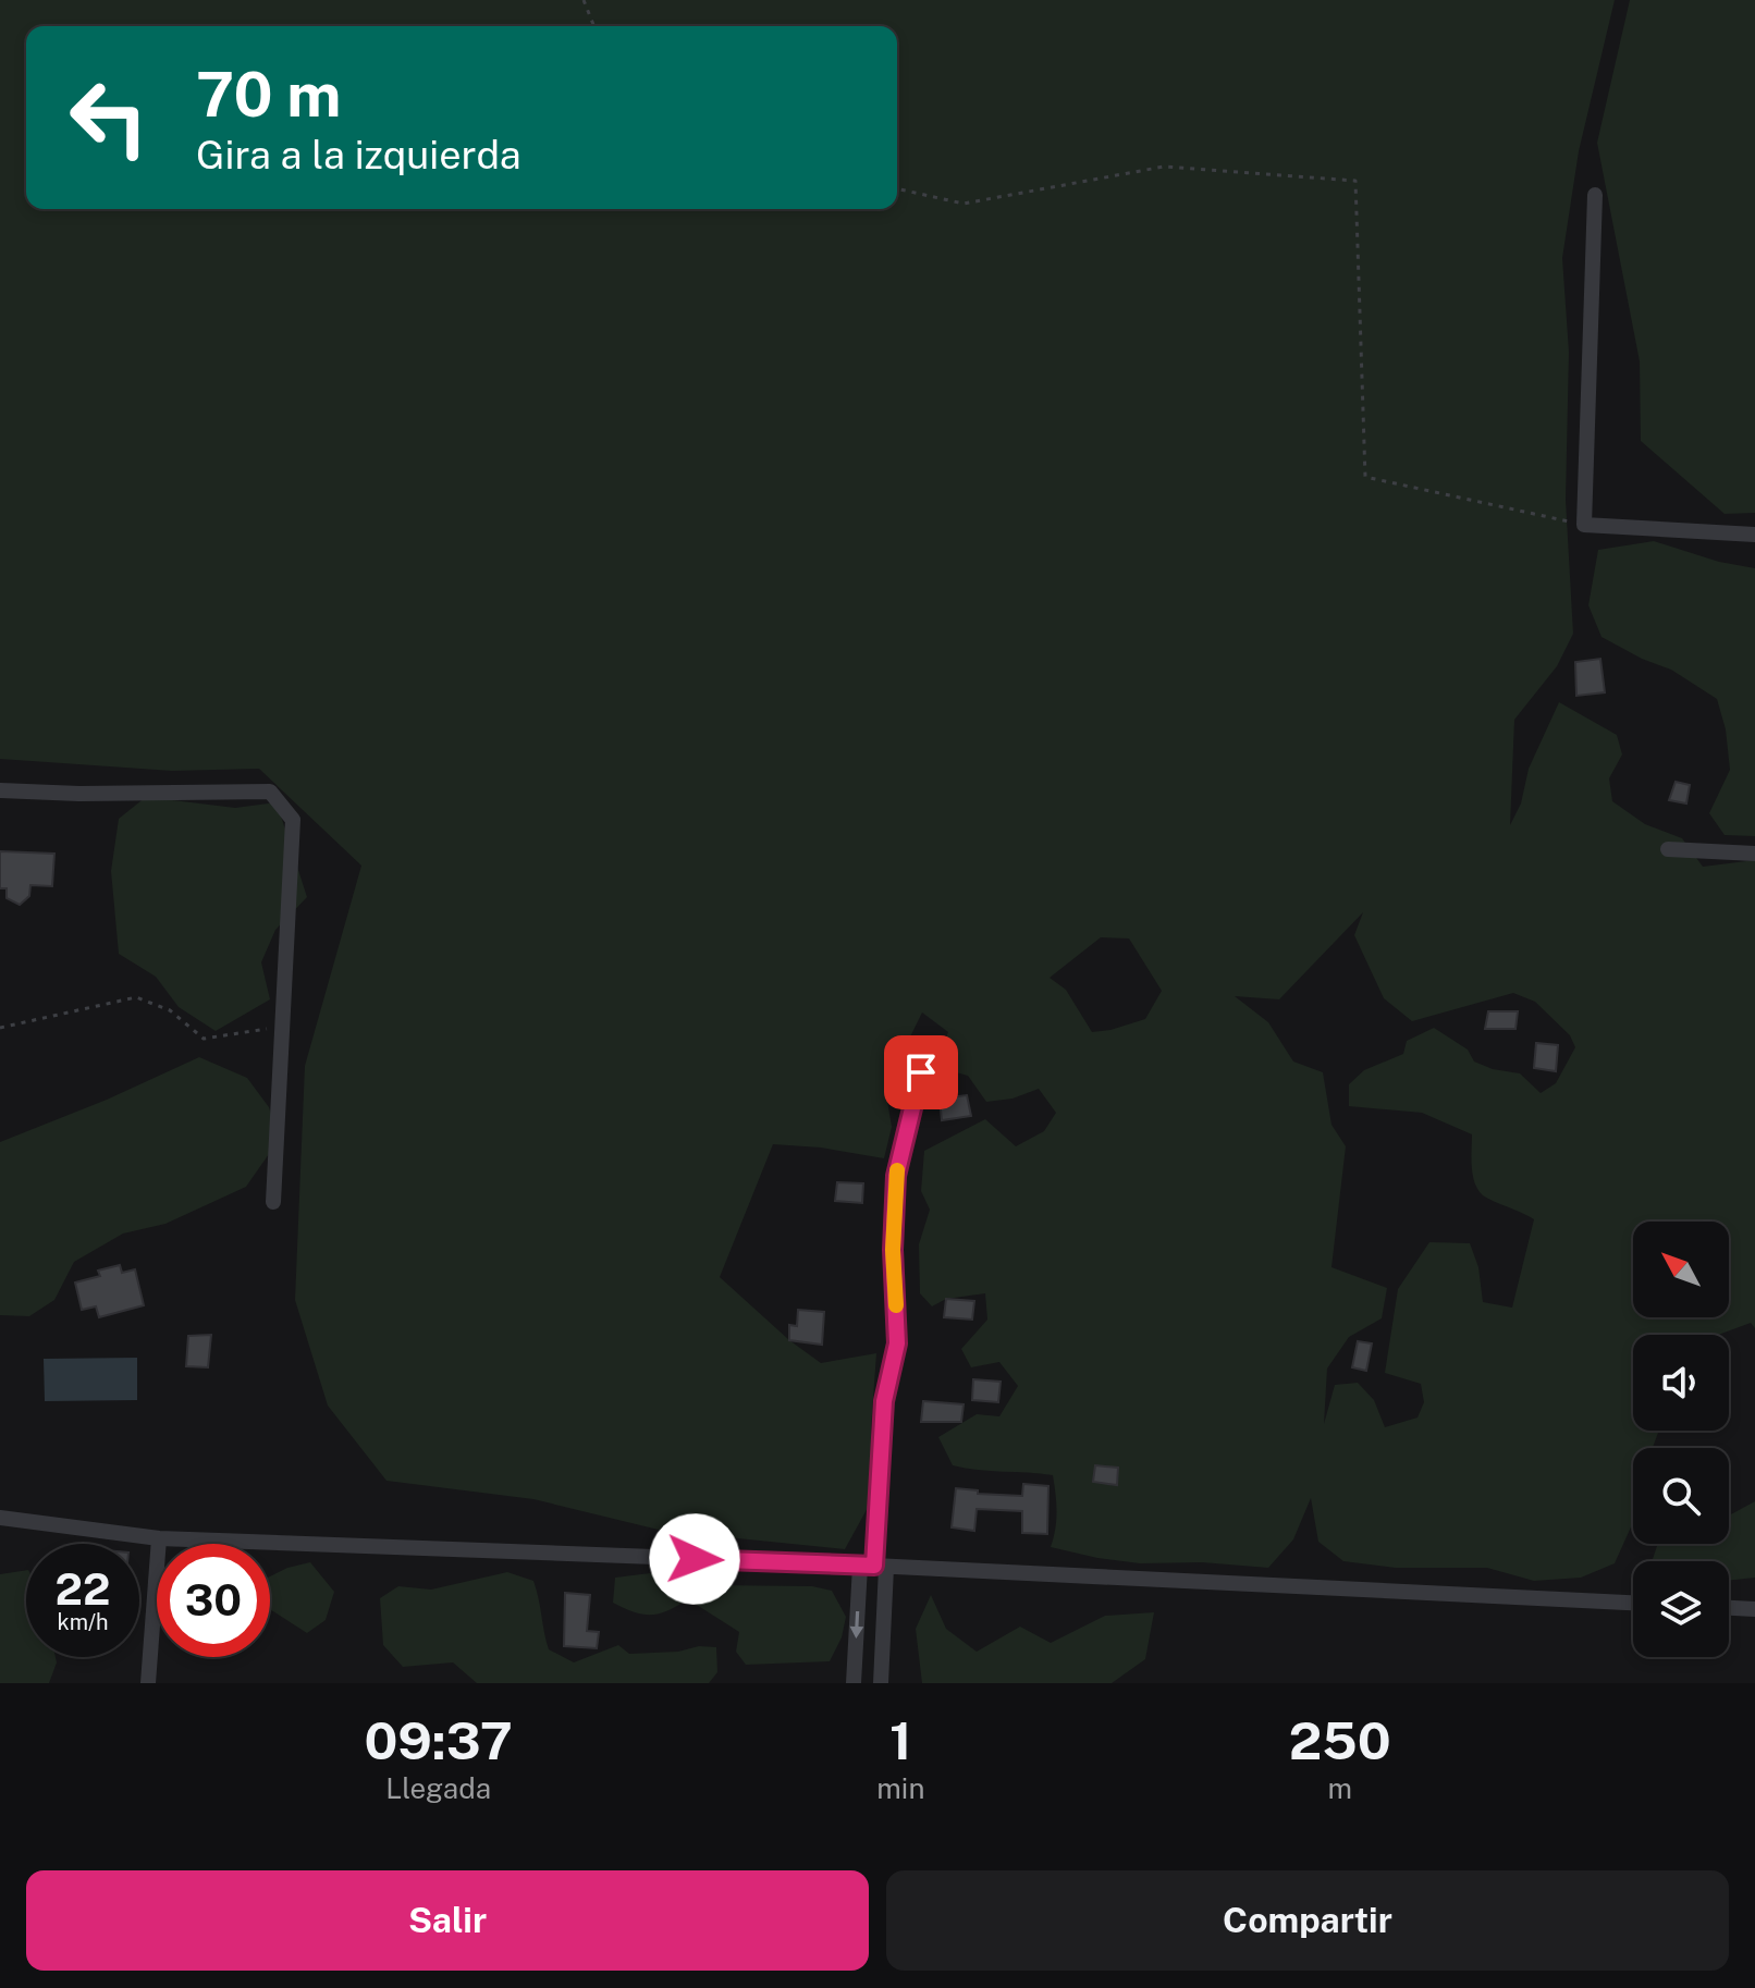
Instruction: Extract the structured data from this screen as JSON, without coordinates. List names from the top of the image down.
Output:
{
  "north": "top left",
  "page": {
    "turn": ["70 m", "Gira a la izquierda"],
    "speed": "22 km/h",
    "limit": "30",
    "eta": [
      "09:37",
      "Llegada",
      "1",
      "min",
      "250",
      "m"
    ],
    "buttons": ["Salir", "Compartir"]
  }
}
